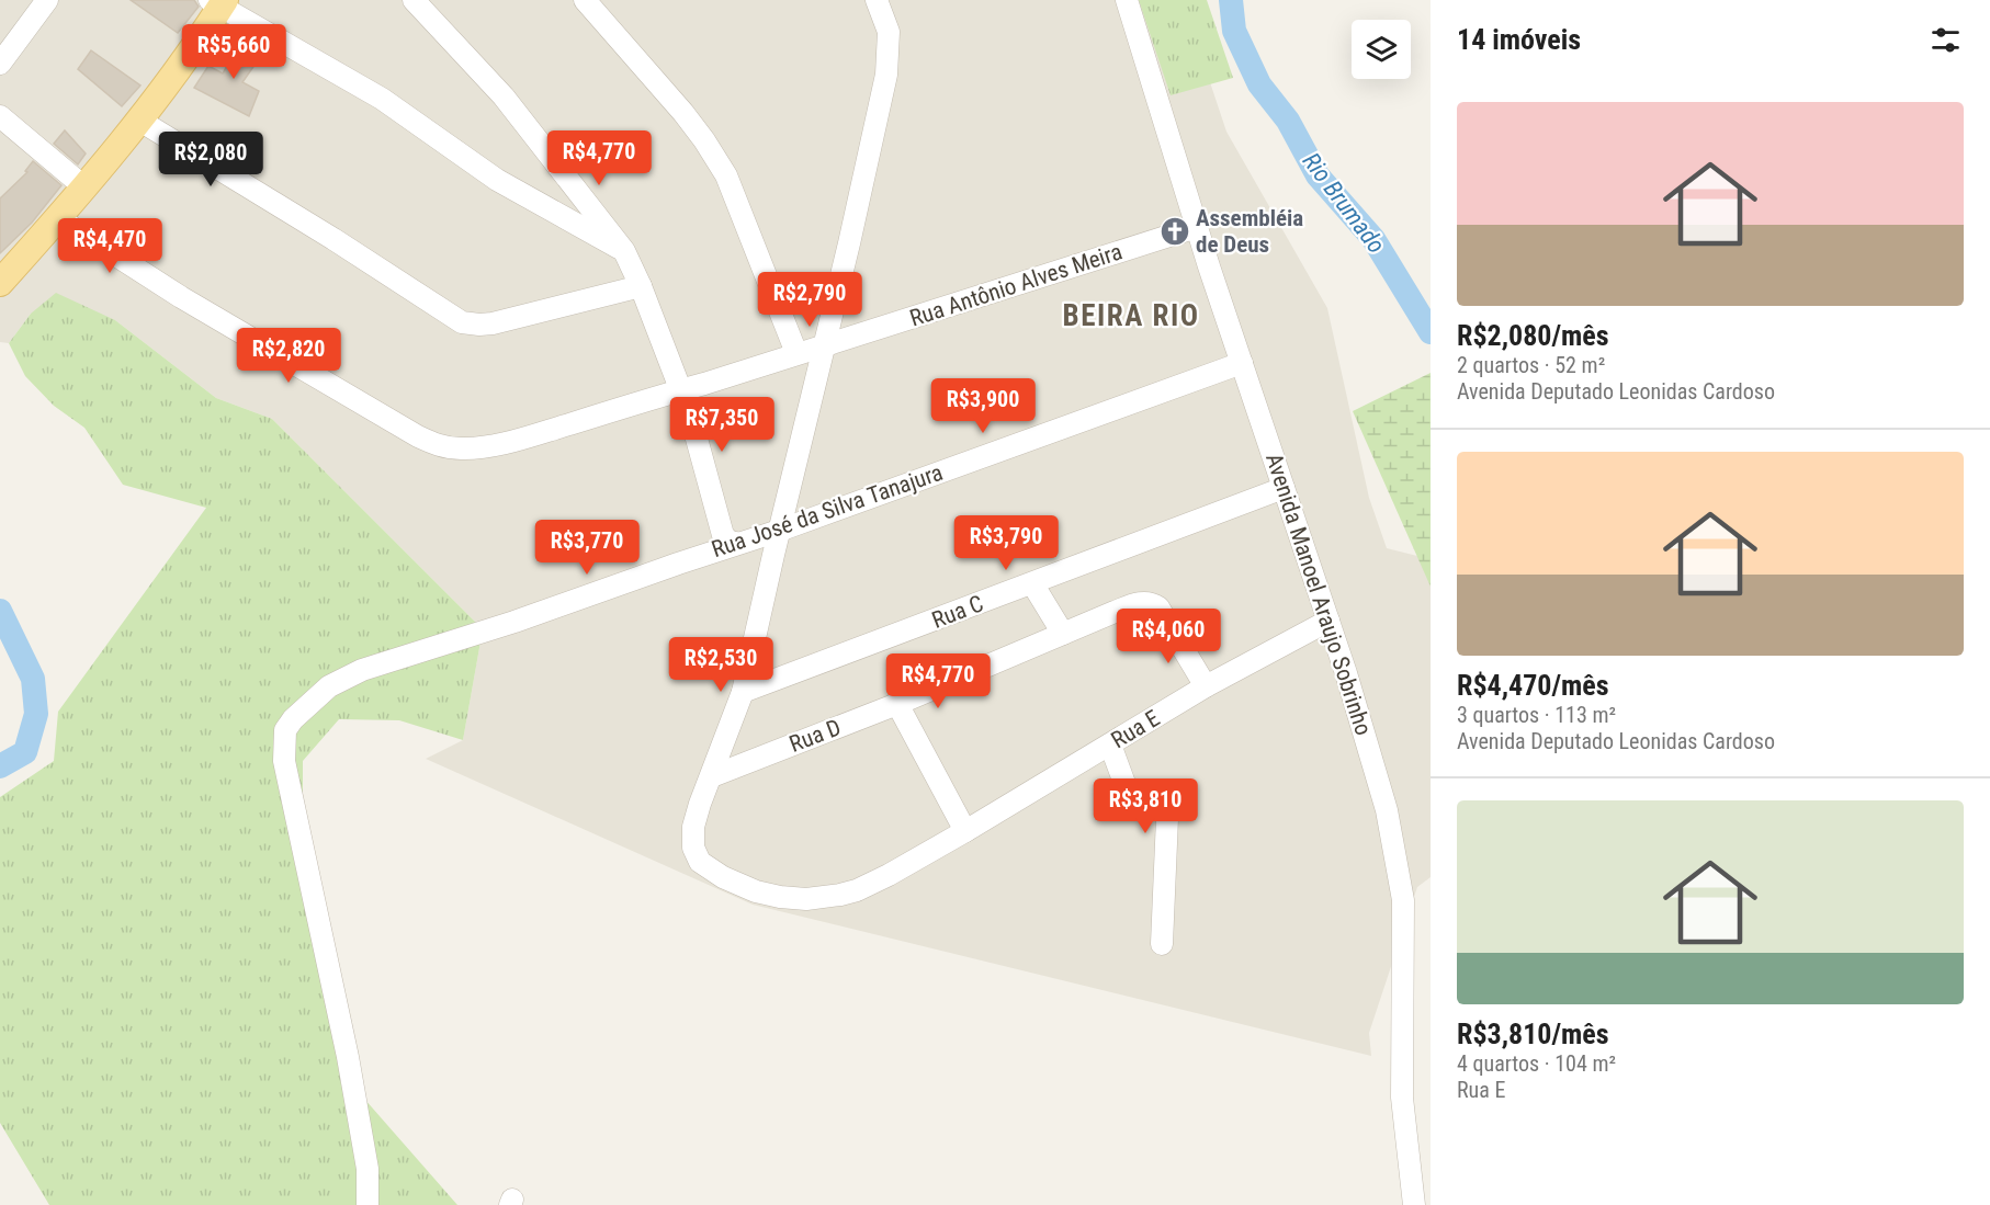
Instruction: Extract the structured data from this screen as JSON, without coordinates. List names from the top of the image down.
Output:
{
  "streets": {
    "street": [
      "Rua Antônio Alves Meira",
      "Rua José da Silva Tanajura",
      "Avenida Manoel Araujo Sobrinho",
      "Rua C",
      "Rua E",
      "Rua D"
    ]
  },
  "crossings": [
    ["Rua Antônio Alves Meira", "Avenida Manoel Araujo Sobrinho"],
    ["Rua José da Silva Tanajura", "Avenida Manoel Araujo Sobrinho"],
    ["Avenida Manoel Araujo Sobrinho", "Rua C"],
    ["Avenida Manoel Araujo Sobrinho", "Rua E"],
    ["Rua E", "Rua D"]
  ],
  "districts": ["BEIRA RIO"],
  "water": ["Rio Brumado"],
  "places": {
    "church": ["Assembléia de Deus"]
  },
  "page": {
    "heading": "14 imóveis",
    "price": [
      "R$5,660",
      "R$4,770",
      "R$2,080",
      "R$4,470",
      "R$2,790",
      "R$2,820",
      "R$3,900",
      "R$7,350",
      "R$3,790",
      "R$3,770",
      "R$4,060",
      "R$2,530",
      "R$4,770",
      "R$3,810"
    ],
    "list": [
      {
        "name": "R$2,080/mês",
        "note": "2 quartos · 52 m² · Avenida Deputado Leonidas Cardoso"
      },
      {
        "name": "R$4,470/mês",
        "note": "3 quartos · 113 m² · Avenida Deputado Leonidas Cardoso"
      },
      {
        "name": "R$3,810/mês",
        "note": "4 quartos · 104 m² · Rua E"
      }
    ]
  }
}
